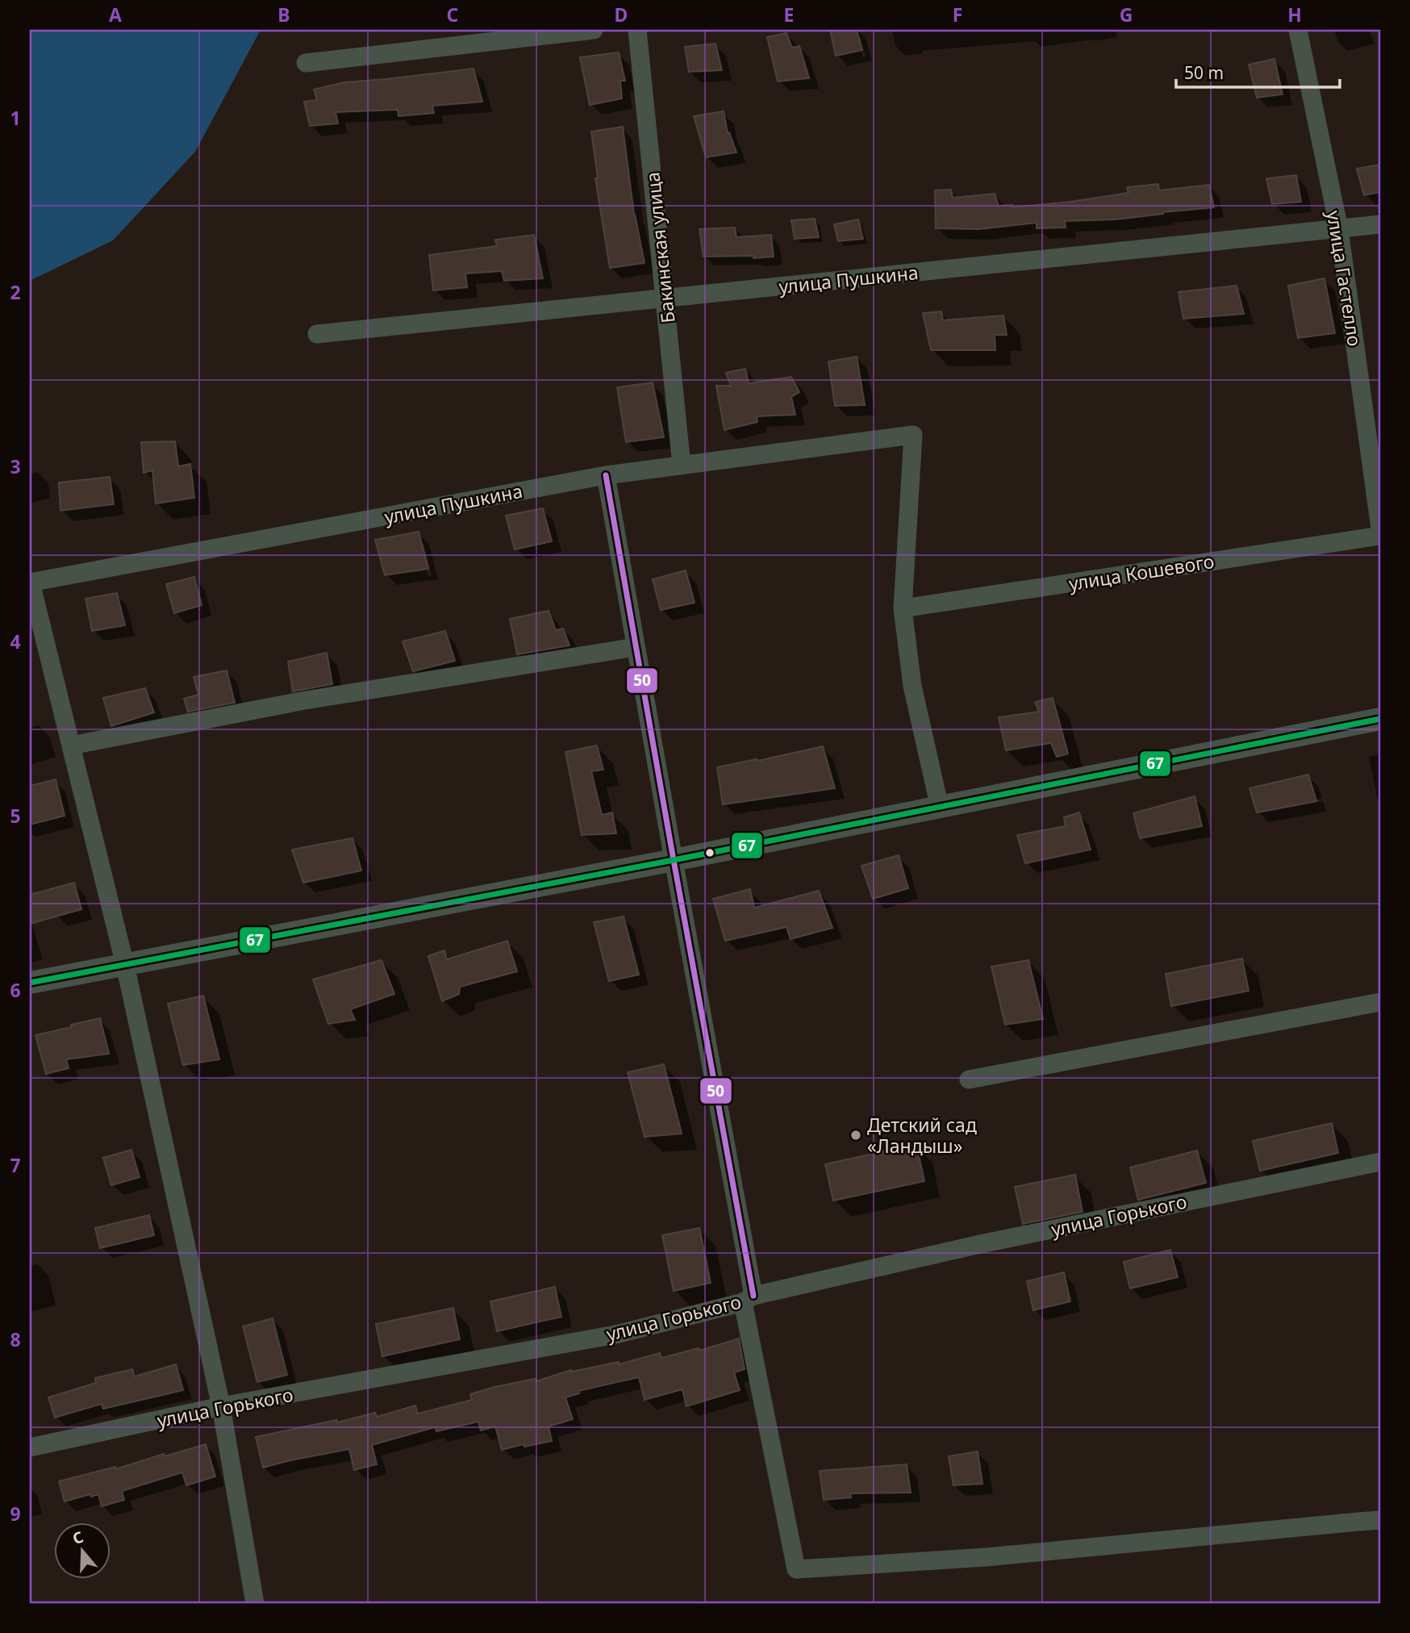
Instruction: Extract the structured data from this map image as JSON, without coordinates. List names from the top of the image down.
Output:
{
  "streets": {
    "street": [
      "Бакинская улица",
      "улица Гастелло",
      "улица Пушкина",
      "улица Кошевого",
      "улица Горького"
    ]
  },
  "crossings": [
    ["Бакинская улица", "улица Пушкина"],
    ["улица Гастелло", "улица Пушкина"],
    ["улица Пушкина", "улица Кошевого"]
  ],
  "places": ["Детский сад «Ландыш»"],
  "lines": ["transit line 50", "transit line 67"],
  "scale_bar": "50 m",
  "north": "top",
  "grid": {
    "columns": [
      "A",
      "B",
      "C",
      "D",
      "E",
      "F",
      "G",
      "H"
    ],
    "rows": [
      "1",
      "2",
      "3",
      "4",
      "5",
      "6",
      "7",
      "8",
      "9"
    ]
  }
}
